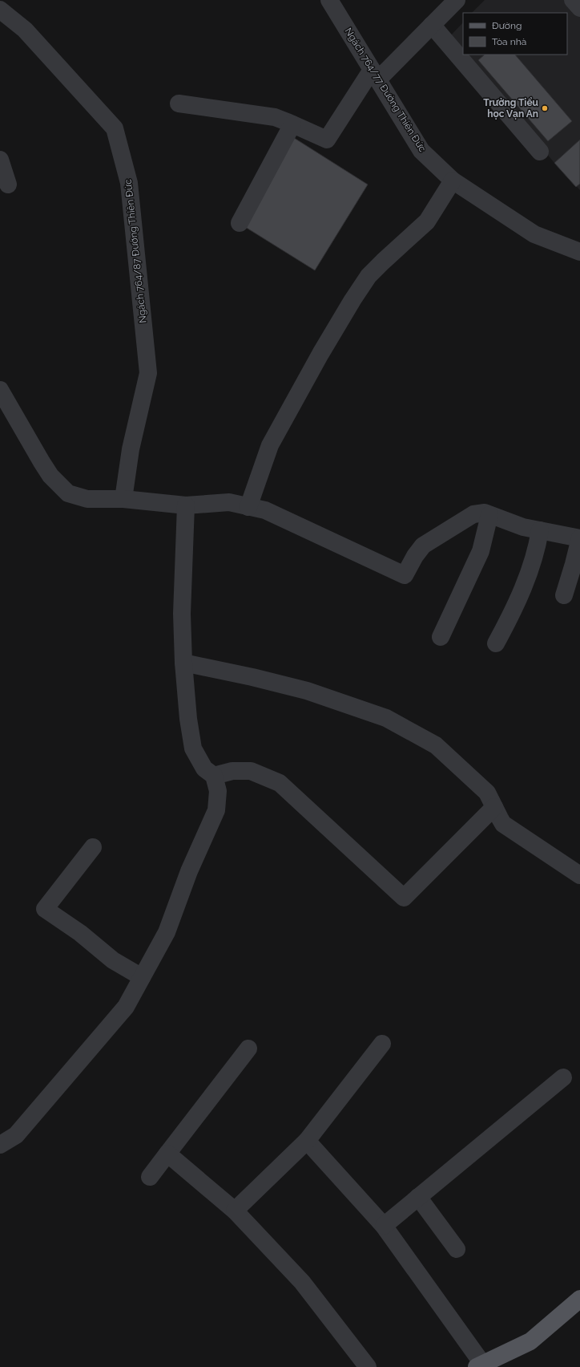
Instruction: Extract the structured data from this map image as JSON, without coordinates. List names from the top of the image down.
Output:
{
  "streets": {
    "street": ["Ngách 764/77 Đường Thiên Đức", "Ngách 764/87 Đường Thiên Đức"]
  },
  "places": ["Trường Tiểu học Vạn An"],
  "legend": ["Đường", "Tòa nhà"]
}
